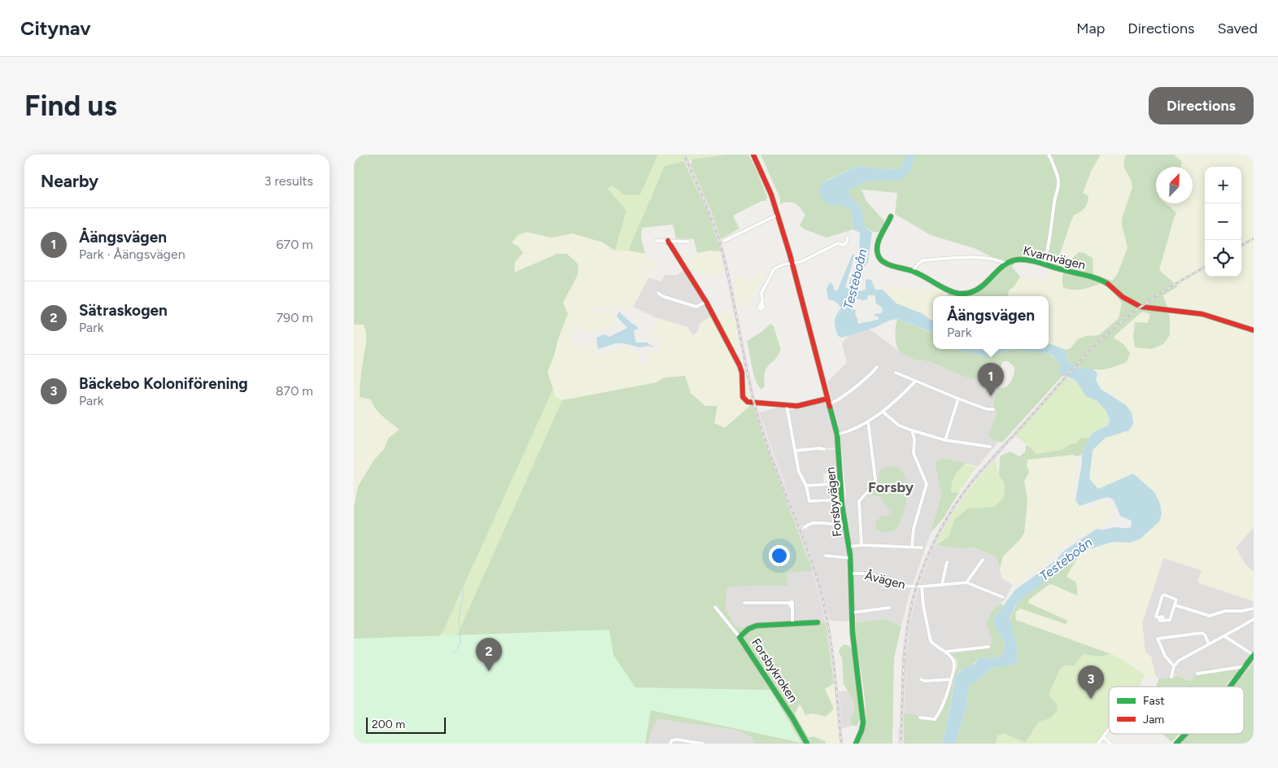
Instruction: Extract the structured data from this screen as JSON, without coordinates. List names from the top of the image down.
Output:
{
  "streets": {
    "street": [
      "Kvarnvägen",
      "Forsbyvägen",
      "Åvägen",
      "Forsbykroken"
    ]
  },
  "crossings": [
    ["Forsbyvägen", "Åvägen"]
  ],
  "districts": ["Forsby"],
  "water": ["Testeboån"],
  "legend": ["Fast", "Jam"],
  "scale_bar": "200 m",
  "north": "top right",
  "page": {
    "header": "Citynav",
    "nav": ["Map", "Directions", "Saved"],
    "buttons": "Directions",
    "title": "Find us",
    "heading": ["Nearby", "3 results"],
    "map_buttons": ["+", "−"],
    "list": [
      {
        "mark": "1",
        "name": "Åängsvägen",
        "note": "Park · Åängsvägen",
        "value": "670 m"
      },
      {
        "mark": "2",
        "name": "Sätraskogen",
        "note": "Park",
        "value": "790 m"
      },
      {
        "mark": "3",
        "name": "Bäckebo Koloniförening",
        "note": "Park",
        "value": "870 m"
      }
    ],
    "popup": ["Åängsvägen", "Park"],
    "pins": ["1", "2", "3"],
    "scale": "200 m"
  }
}
